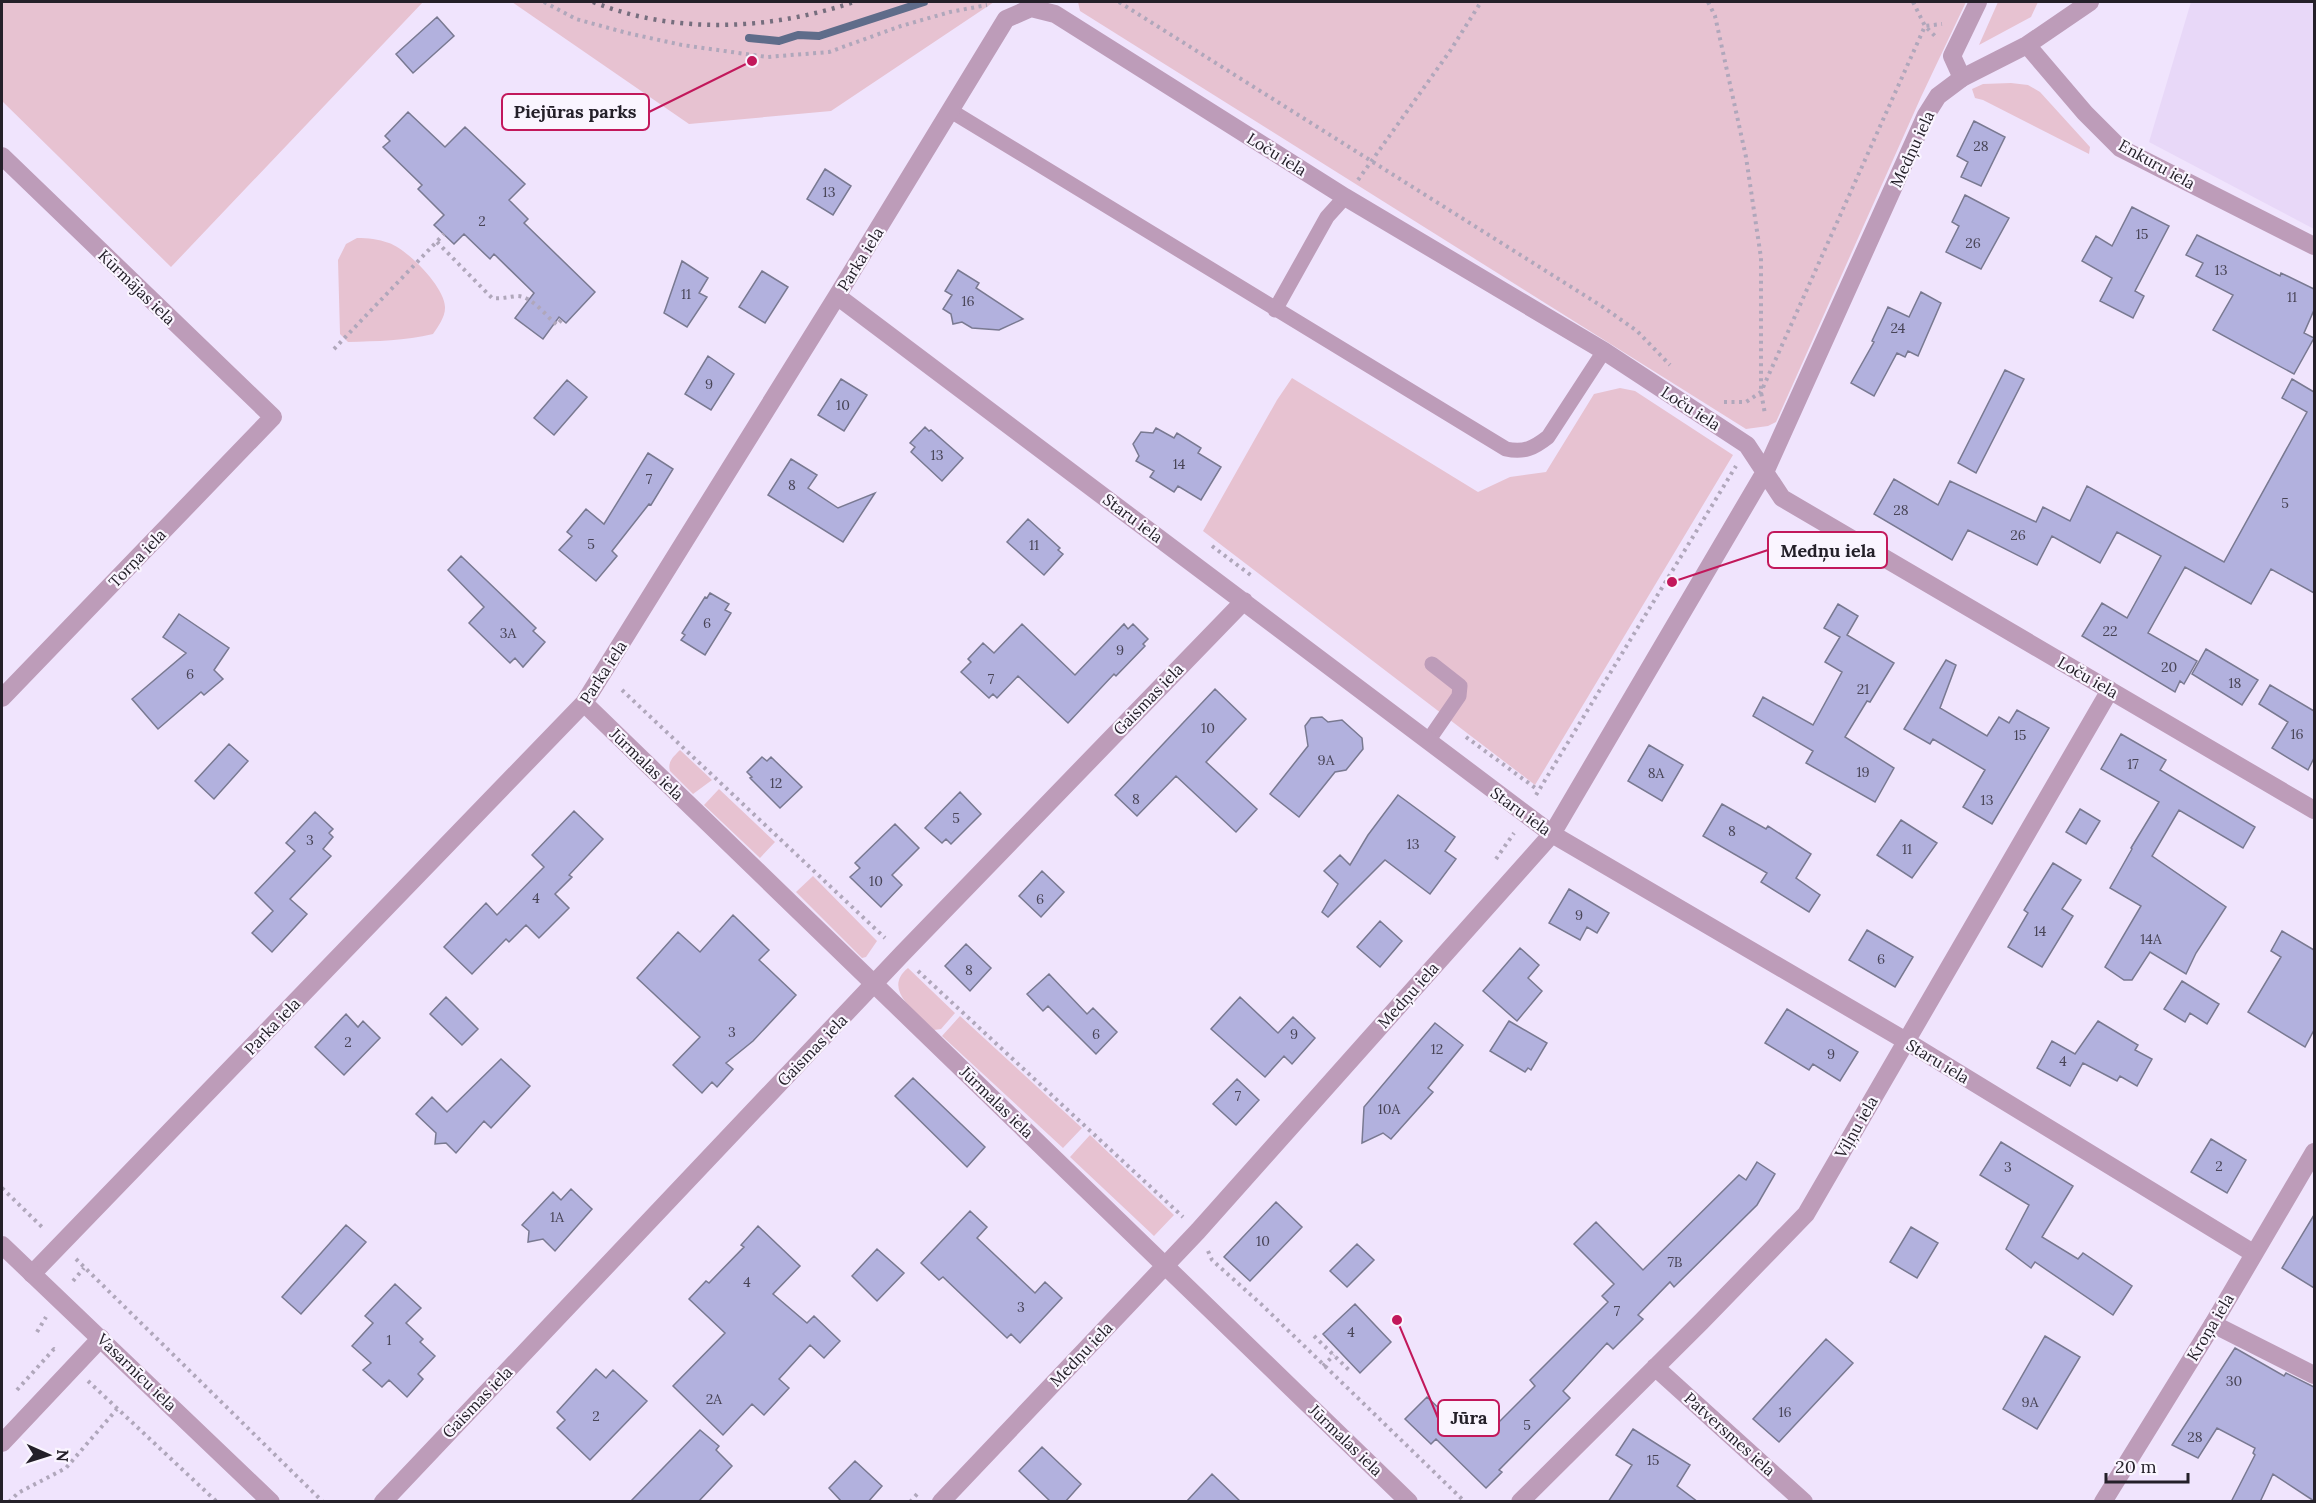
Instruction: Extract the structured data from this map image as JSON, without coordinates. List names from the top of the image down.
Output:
{
  "streets": {
    "street": [
      "Medņu iela",
      "Loču iela",
      "Enkuru iela",
      "Parka iela",
      "Kūrmājas iela",
      "Staru iela",
      "Torņa iela",
      "Gaismas iela",
      "Jūrmalas iela",
      "Viļņu iela",
      "Kroņa iela",
      "Vasarnīcu iela",
      "Patversmes iela"
    ]
  },
  "crossings": [
    ["Medņu iela", "Loču iela"],
    ["Medņu iela", "Enkuru iela"],
    ["Medņu iela", "Staru iela"],
    ["Medņu iela", "Jūrmalas iela"],
    ["Loču iela", "Parka iela"],
    ["Loču iela", "Viļņu iela"],
    ["Parka iela", "Staru iela"],
    ["Parka iela", "Jūrmalas iela"],
    ["Parka iela", "Vasarnīcu iela"],
    ["Kūrmājas iela", "Torņa iela"],
    ["Staru iela", "Gaismas iela"],
    ["Staru iela", "Viļņu iela"],
    ["Staru iela", "Kroņa iela"],
    ["Gaismas iela", "Jūrmalas iela"],
    ["Viļņu iela", "Patversmes iela"]
  ],
  "places": ["Piejūras parks", "Medņu iela", "Jūra"],
  "house_numbers": [
    "28",
    "13",
    "2",
    "15",
    "26",
    "13",
    "11",
    "11",
    "16",
    "24",
    "9",
    "10",
    "13",
    "14",
    "7",
    "8",
    "5",
    "28",
    "26",
    "5",
    "11",
    "6",
    "22",
    "3A",
    "9",
    "20",
    "6",
    "7",
    "18",
    "21",
    "10",
    "16",
    "15",
    "9A",
    "17",
    "19",
    "8A",
    "12",
    "8",
    "13",
    "5",
    "8",
    "3",
    "13",
    "11",
    "10",
    "4",
    "6",
    "9",
    "14",
    "14A",
    "6",
    "8",
    "3",
    "6",
    "9",
    "2",
    "12",
    "9",
    "4",
    "7",
    "10A",
    "2",
    "3",
    "1A",
    "10",
    "7B",
    "4",
    "3",
    "7",
    "4",
    "1",
    "30",
    "2A",
    "9A",
    "16",
    "2",
    "5",
    "28",
    "15"
  ],
  "scale_bar": "20 m",
  "north": "right"
}
